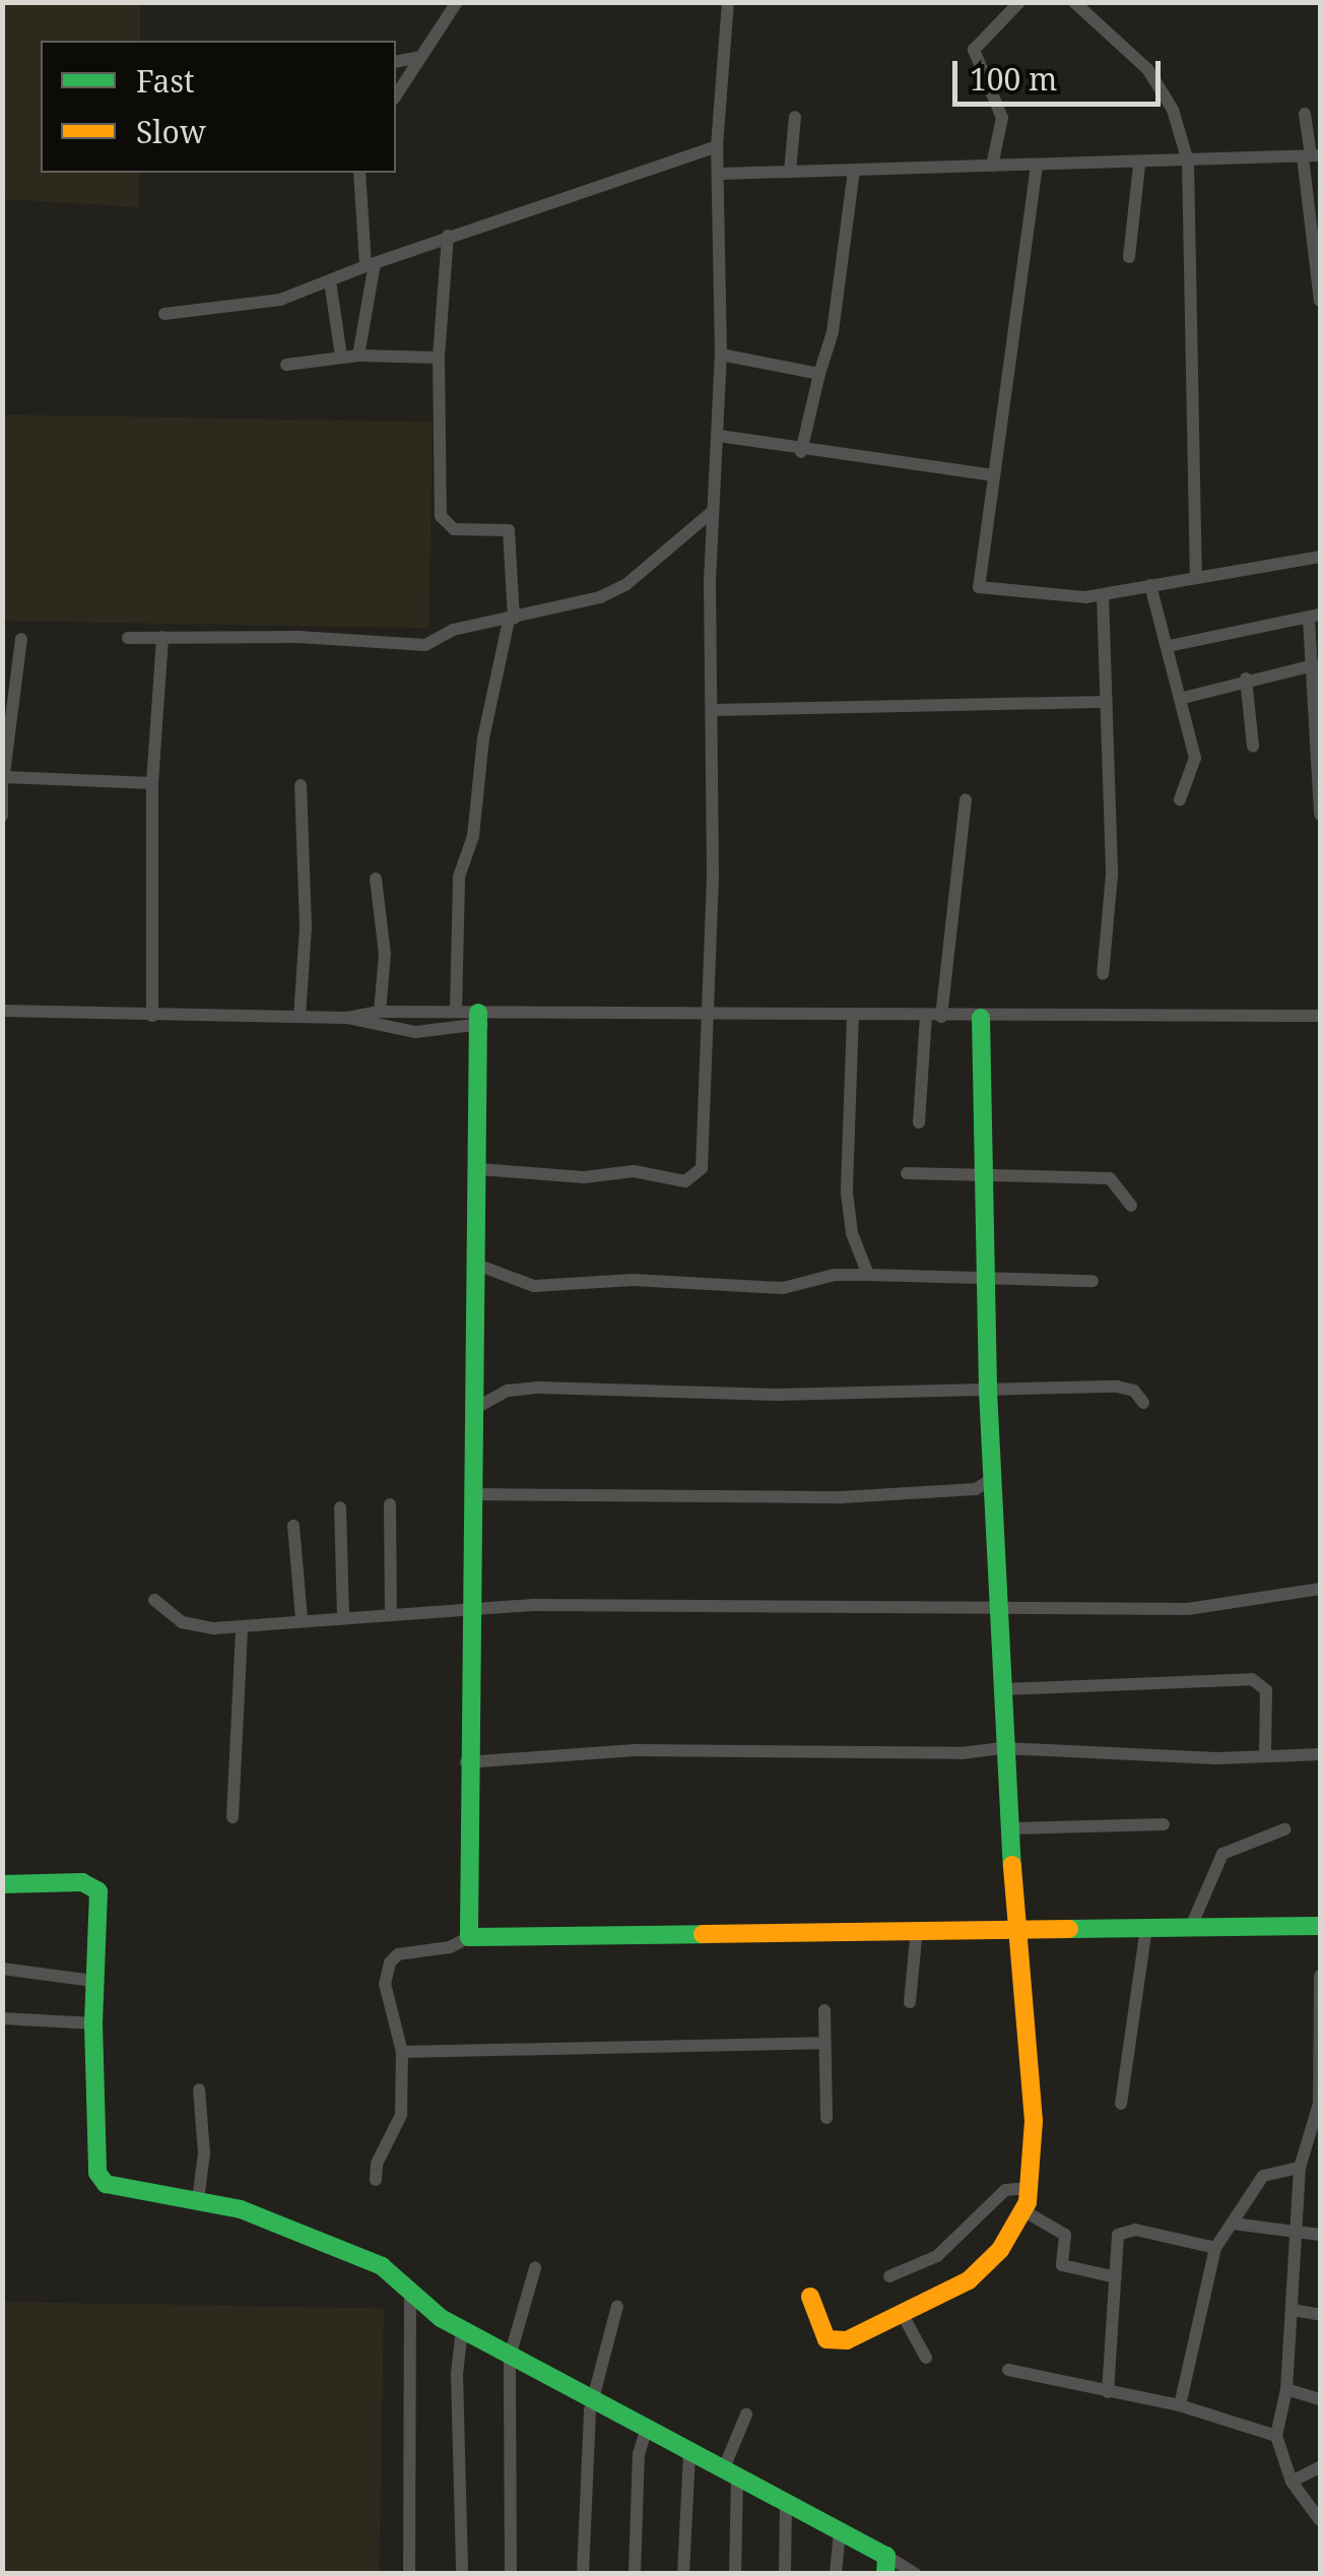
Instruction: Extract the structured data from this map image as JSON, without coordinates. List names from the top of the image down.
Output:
{
  "legend": ["Fast", "Slow"],
  "scale_bar": "100 m"
}
